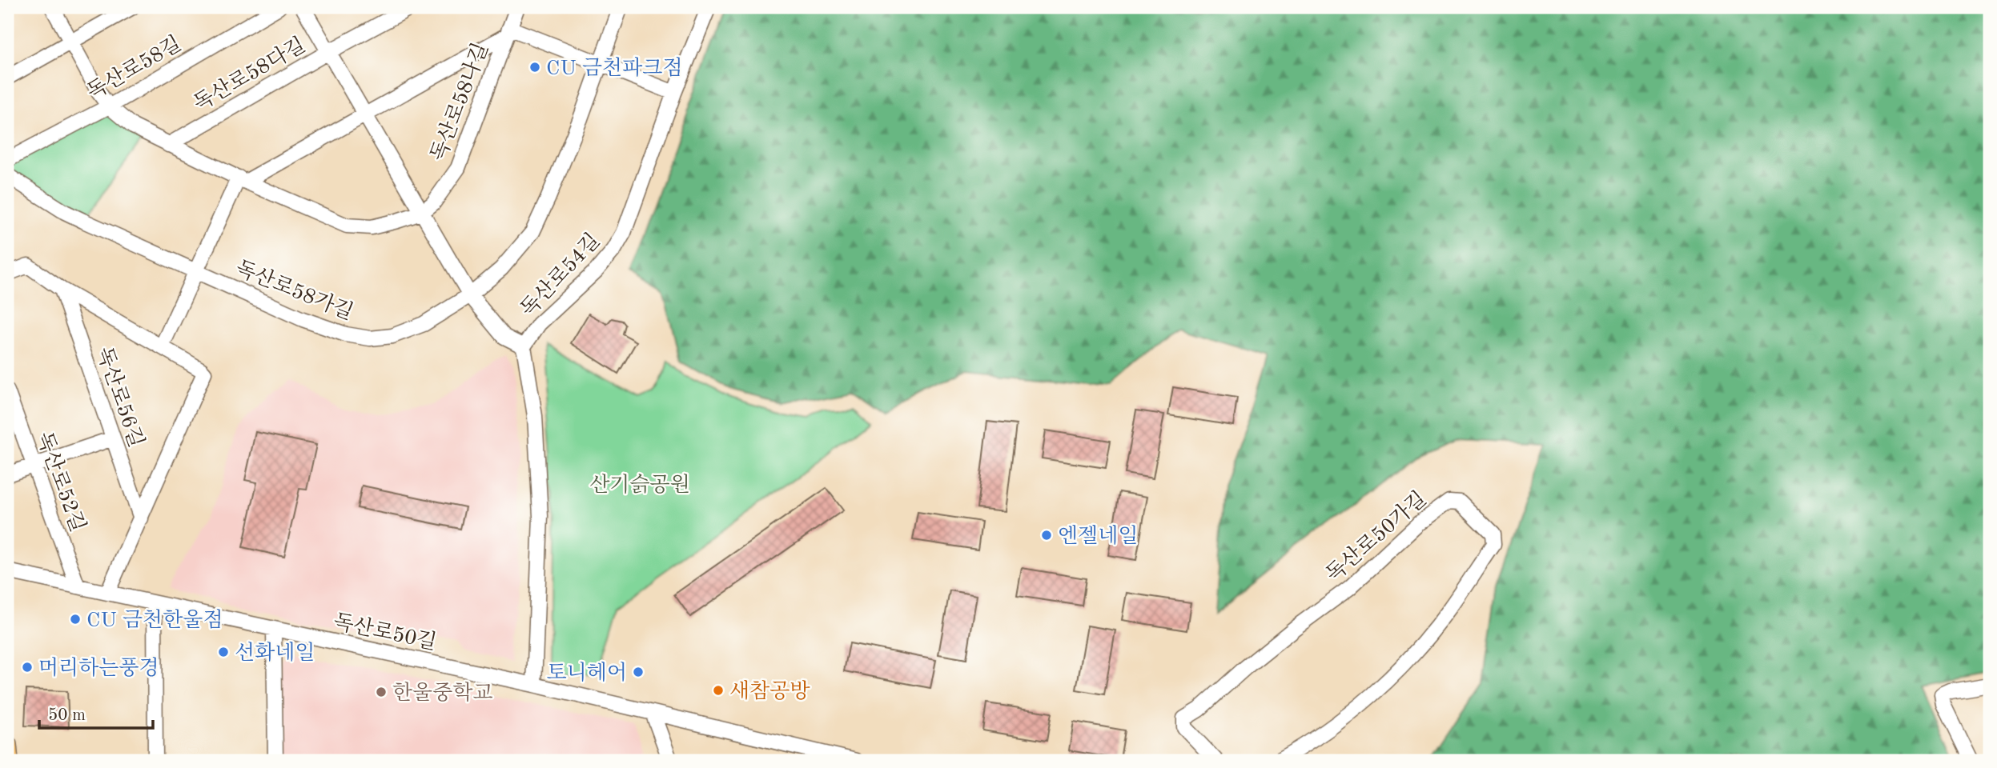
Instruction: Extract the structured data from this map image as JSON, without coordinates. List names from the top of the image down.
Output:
{
  "streets": {
    "street": [
      "독산로58길",
      "독산로58다길",
      "독산로58나길",
      "독산로54길",
      "독산로58가길",
      "독산로56길",
      "독산로52길",
      "독산로50가길",
      "독산로50길"
    ]
  },
  "crossings": [
    ["독산로58길", "독산로58나길"],
    ["독산로58다길", "독산로58나길"],
    ["독산로58나길", "독산로58가길"],
    ["독산로54길", "독산로50길"],
    ["독산로52길", "독산로50길"]
  ],
  "parks": ["산기슭공원"],
  "places": [
    "CU 금천파크점",
    "엔젤네일",
    "CU 금천한울점",
    "선화네일",
    "머리하는풍경",
    "토니헤어",
    "새참공방",
    "한울중학교"
  ],
  "scale_bar": "50 m"
}
